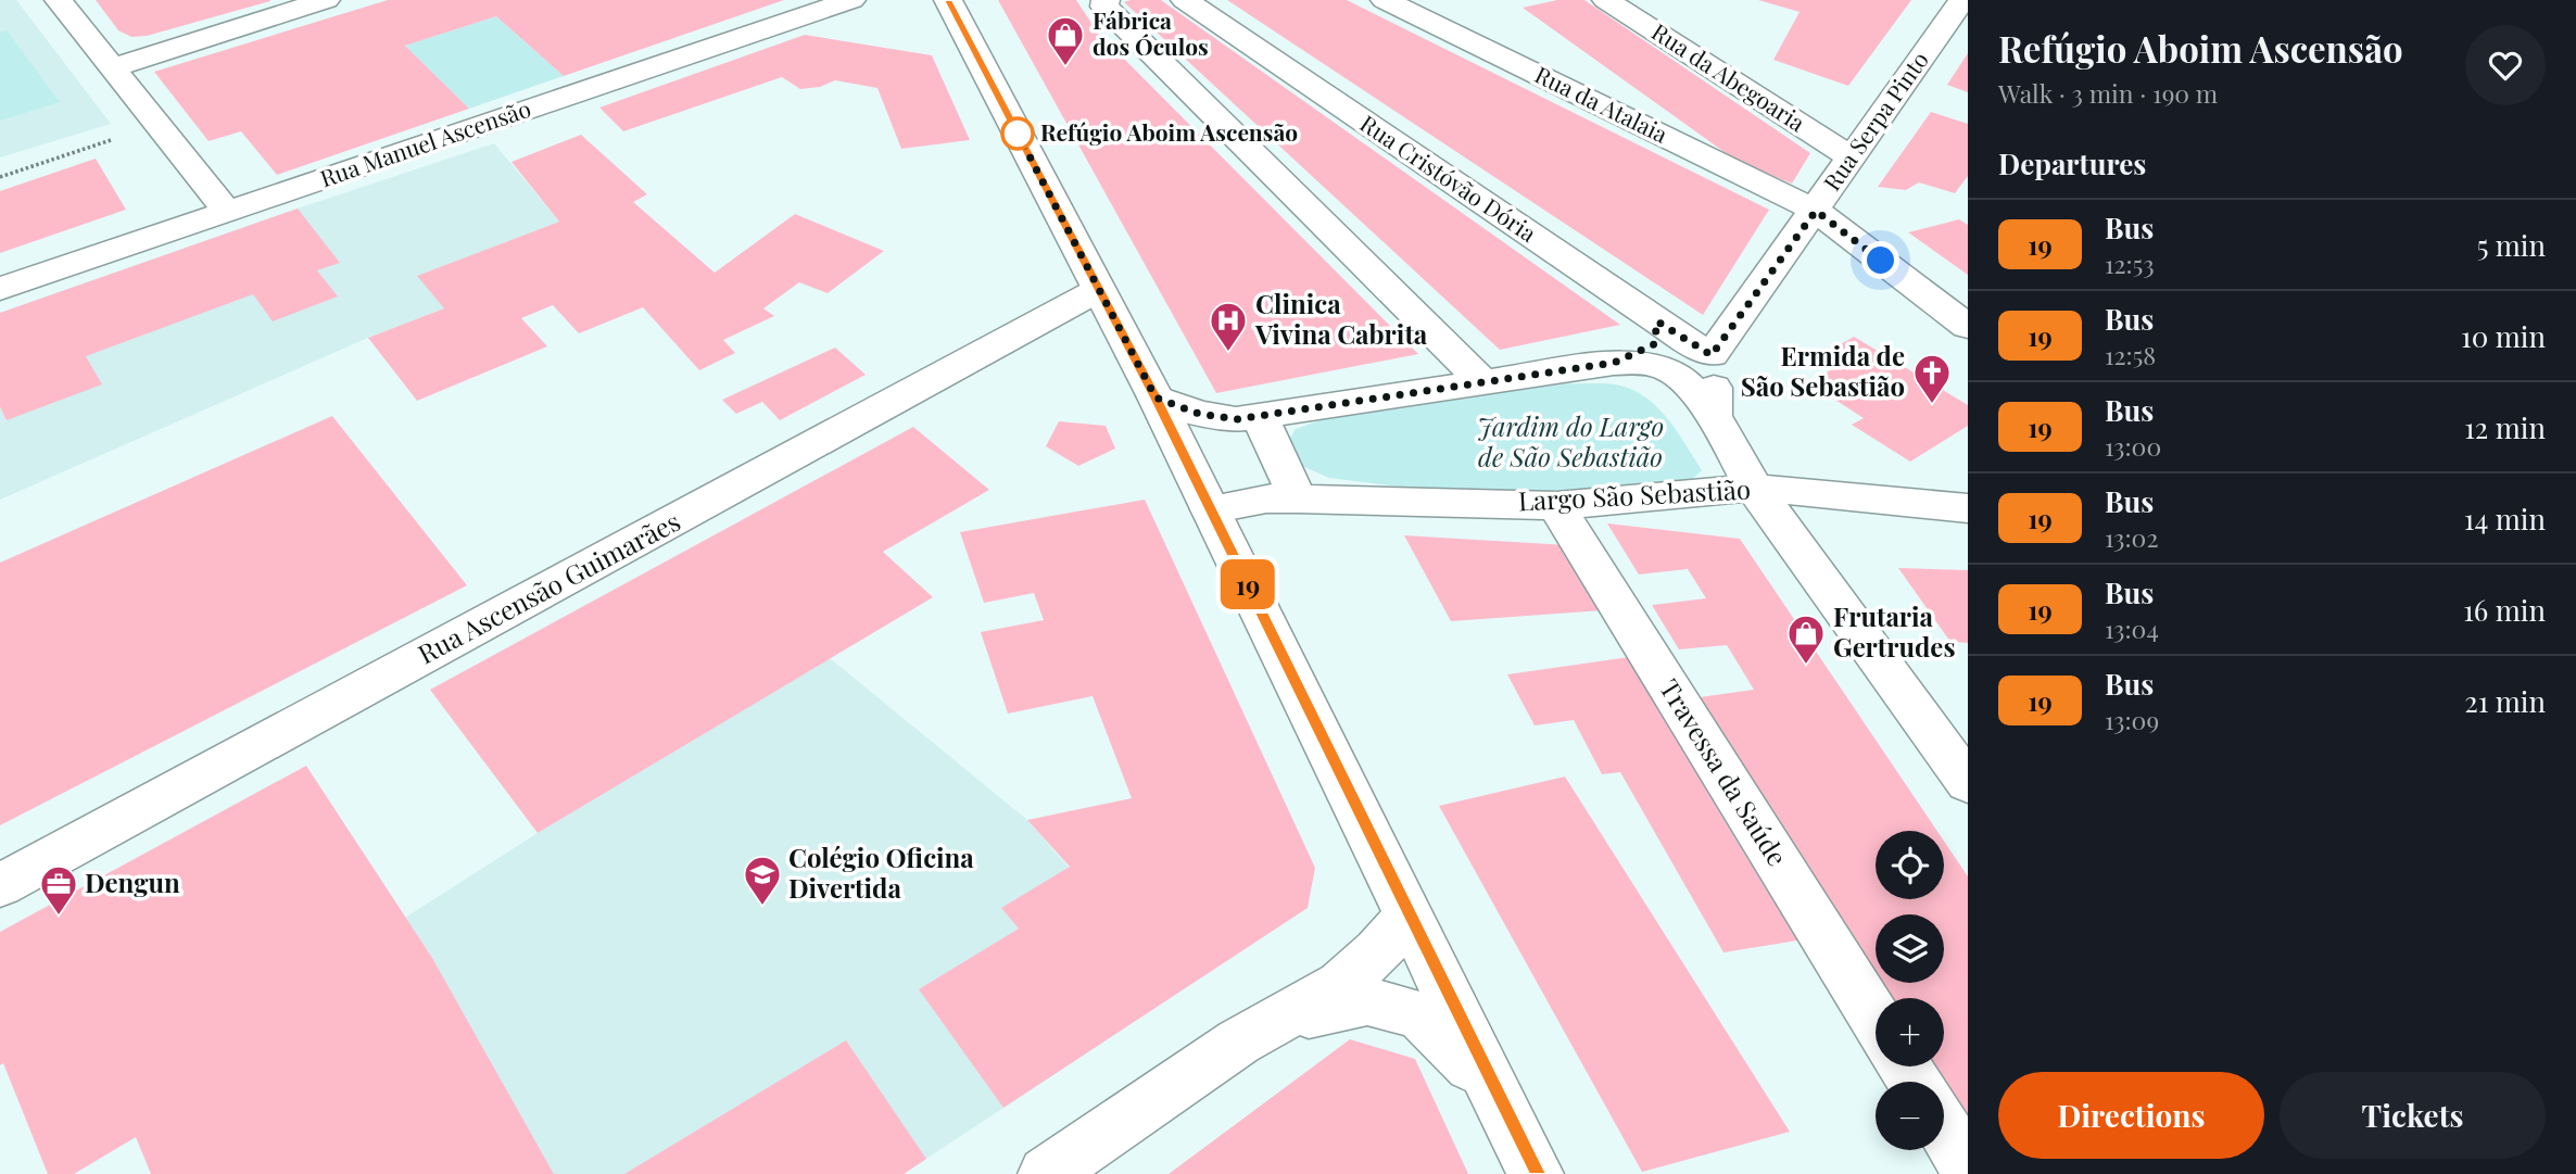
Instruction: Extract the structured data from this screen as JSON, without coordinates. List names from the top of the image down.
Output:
{
  "streets": {
    "street": [
      "Rua da Abegoaria",
      "Rua da Atalaia",
      "Rua Serpa Pinto",
      "Rua Manuel Ascensão",
      "Rua Cristóvão Dória",
      "Largo São Sebastião",
      "Rua Ascensão Guimarães",
      "Travessa da Saúde"
    ]
  },
  "crossings": [
    ["Rua da Abegoaria", "Rua Serpa Pinto"],
    ["Rua da Atalaia", "Rua Serpa Pinto"],
    ["Rua Serpa Pinto", "Rua Cristóvão Dória"],
    ["Largo São Sebastião", "Travessa da Saúde"]
  ],
  "parks": ["Jardim do Largo de São Sebastião"],
  "places": {
    "shop": ["Fábrica dos Óculos", "Frutaria Gertrudes"],
    "other": ["Refúgio Aboim Ascensão"],
    "hospital": ["Clinica Vivina Cabrita"],
    "church": ["Ermida de São Sebastião"],
    "school or university": ["Colégio Oficina Divertida"],
    "office": ["Dengun"]
  },
  "lines": ["bus line 19"],
  "page": {
    "on_map": "19",
    "heading": [
      ["Refúgio Aboim Ascensão", "Walk · 3 min · 190 m"],
      "Departures"
    ],
    "list": [
      {
        "mark": "19",
        "name": "Bus",
        "note": "12:53",
        "value": "5 min"
      },
      {
        "mark": "19",
        "name": "Bus",
        "note": "12:58",
        "value": "10 min"
      },
      {
        "mark": "19",
        "name": "Bus",
        "note": "13:00",
        "value": "12 min"
      },
      {
        "mark": "19",
        "name": "Bus",
        "note": "13:02",
        "value": "14 min"
      },
      {
        "mark": "19",
        "name": "Bus",
        "note": "13:04",
        "value": "16 min"
      },
      {
        "mark": "19",
        "name": "Bus",
        "note": "13:09",
        "value": "21 min"
      }
    ],
    "map_buttons": ["+", "−"],
    "buttons": ["Directions", "Tickets"]
  }
}
